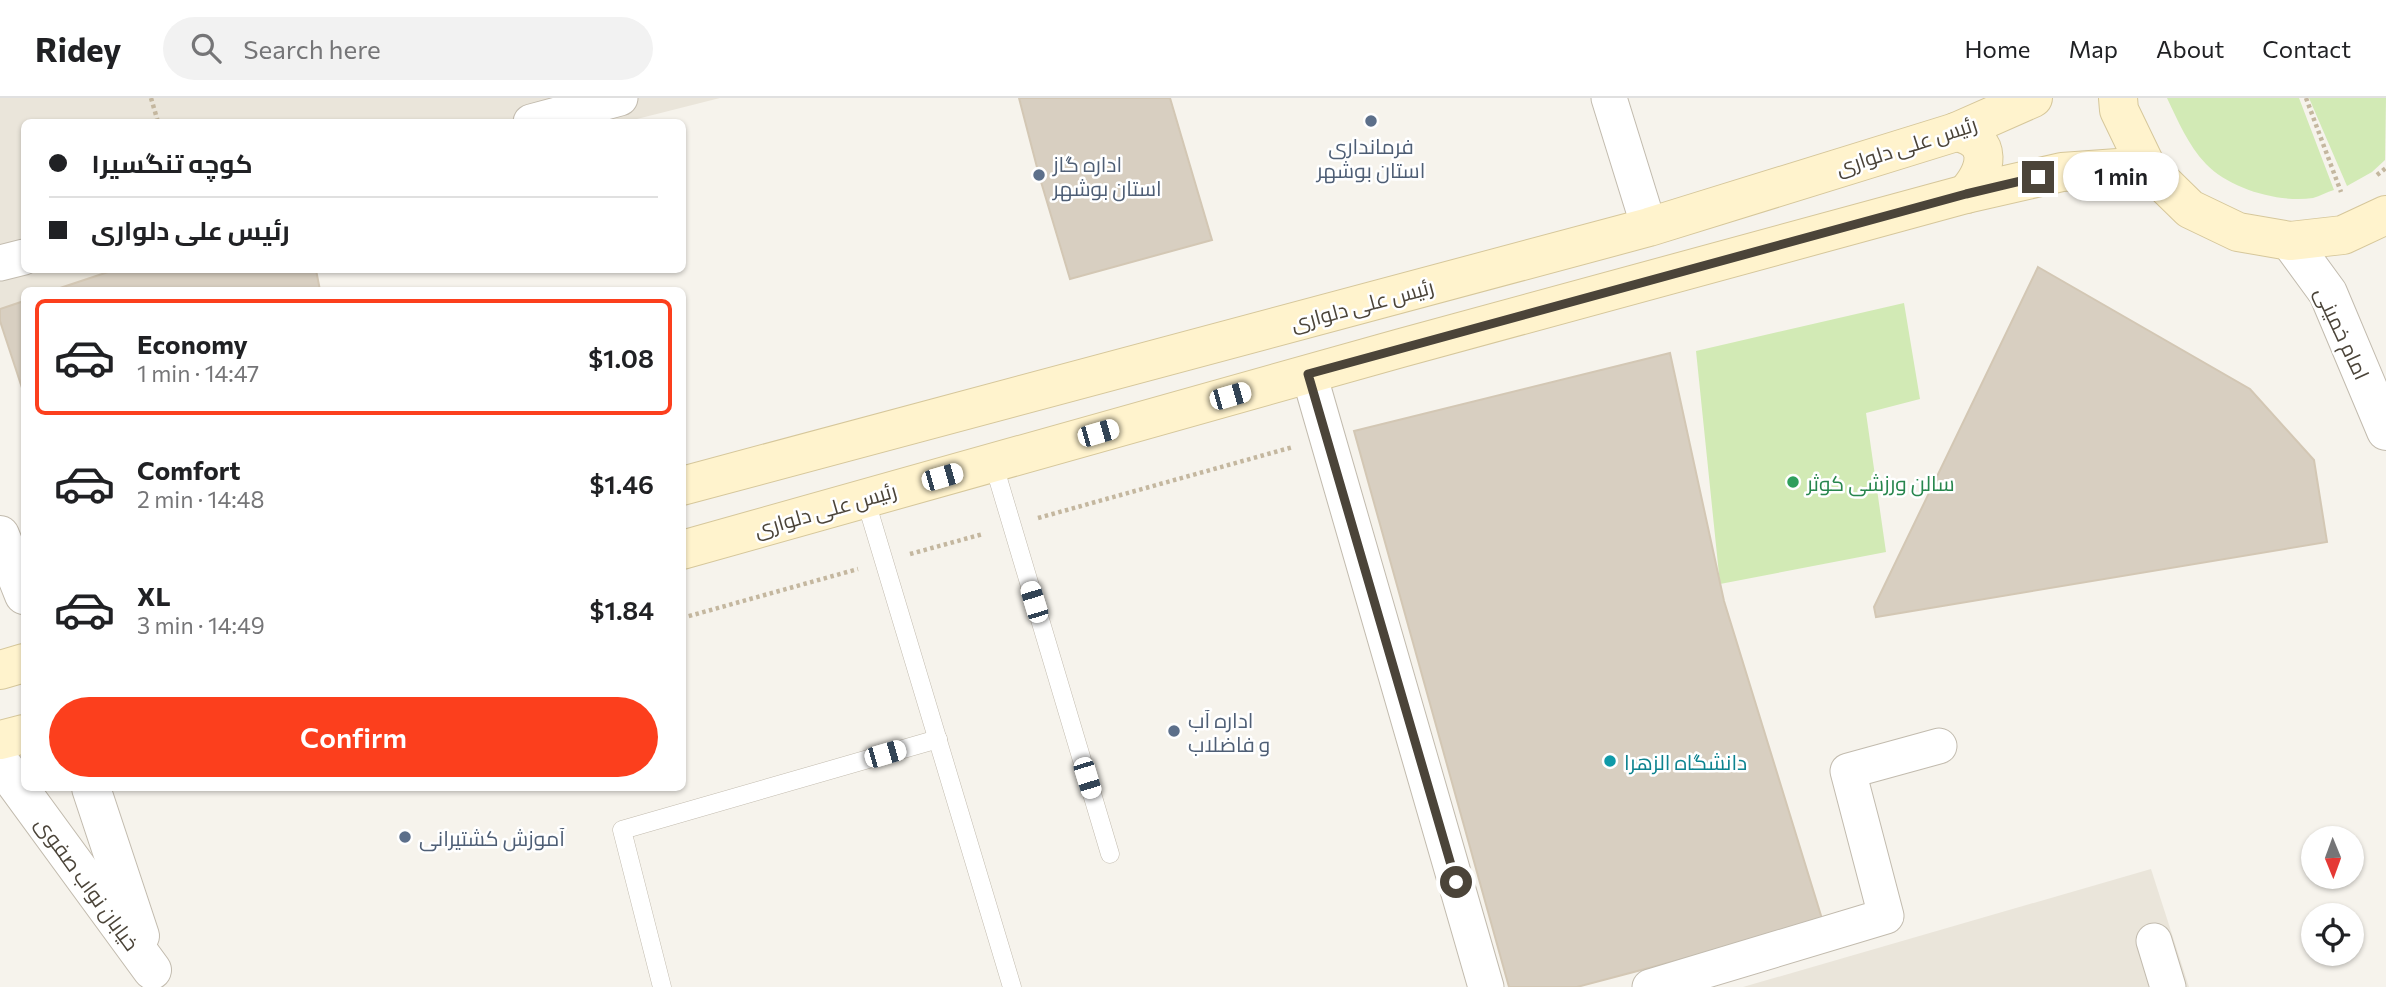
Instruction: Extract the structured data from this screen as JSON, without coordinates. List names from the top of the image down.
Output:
{
  "streets": {
    "main road": ["رئیس علی دلواری"],
    "street": ["امام خمینی", "خیابان نواب صفوی"]
  },
  "places": [
    "فرمانداری استان بوشهر",
    "اداره گاز استان بوشهر",
    "سالن ورزشی کوثر",
    "اداره آب و فاضلاب",
    "دانشگاه الزهرا",
    "آموزش کشتیرانی"
  ],
  "north": "bottom",
  "page": {
    "header": "Ridey",
    "search": "Search here",
    "nav": [
      "Home",
      "Map",
      "About",
      "Contact"
    ],
    "banner": ["کوچه تنگسیر۱", "رئیس علی دلواری"],
    "bubble": "1 min",
    "list": [
      {
        "name": "Economy",
        "note": "1 min · 14:47",
        "value": "$1.08"
      },
      {
        "name": "Comfort",
        "note": "2 min · 14:48",
        "value": "$1.46"
      },
      {
        "name": "XL",
        "note": "3 min · 14:49",
        "value": "$1.84"
      }
    ],
    "buttons": "Confirm"
  }
}
